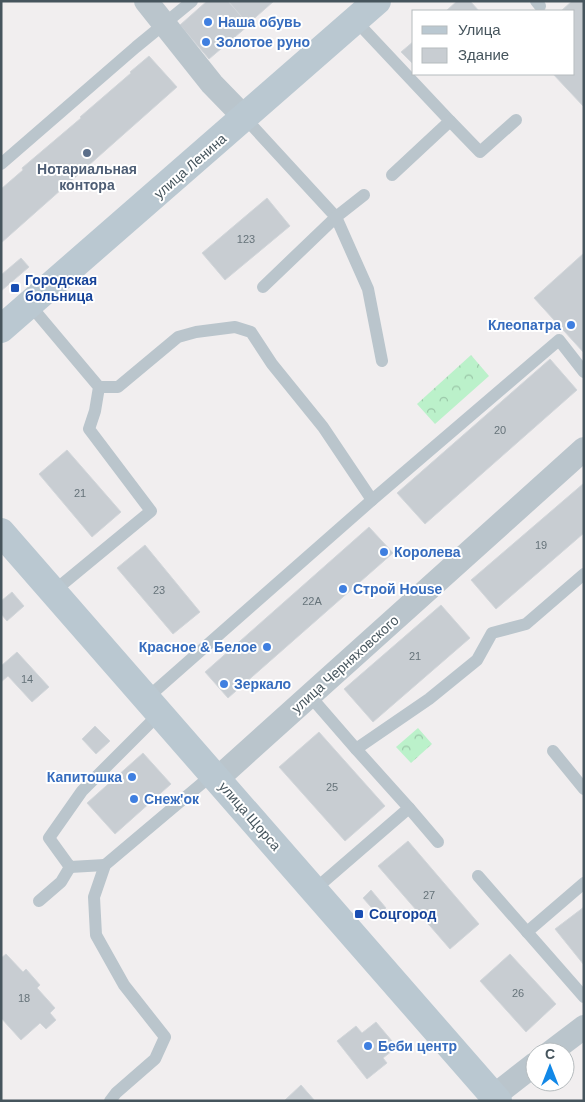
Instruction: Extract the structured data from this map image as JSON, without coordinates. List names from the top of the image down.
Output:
{
  "streets": {
    "main road": ["улица Ленина", "улица Щорса"],
    "street": ["улица Черняховского"]
  },
  "crossings": [
    ["улица Черняховского", "улица Щорса"]
  ],
  "places": {
    "other": [
      "Наша обувь",
      "Золотое руно",
      "Нотариальная контора",
      "Клеопатра",
      "Королева",
      "Строй House",
      "Красное & Белое",
      "Зеркало",
      "Капитошка",
      "Снеж'ок",
      "Беби центр"
    ],
    "transit": ["Городская больница", "Соцгород"]
  },
  "house_numbers": [
    "123",
    "20",
    "21",
    "19",
    "23",
    "22А",
    "21",
    "14",
    "25",
    "27",
    "26",
    "18"
  ],
  "legend": ["Улица", "Здание"],
  "north": "top"
}
